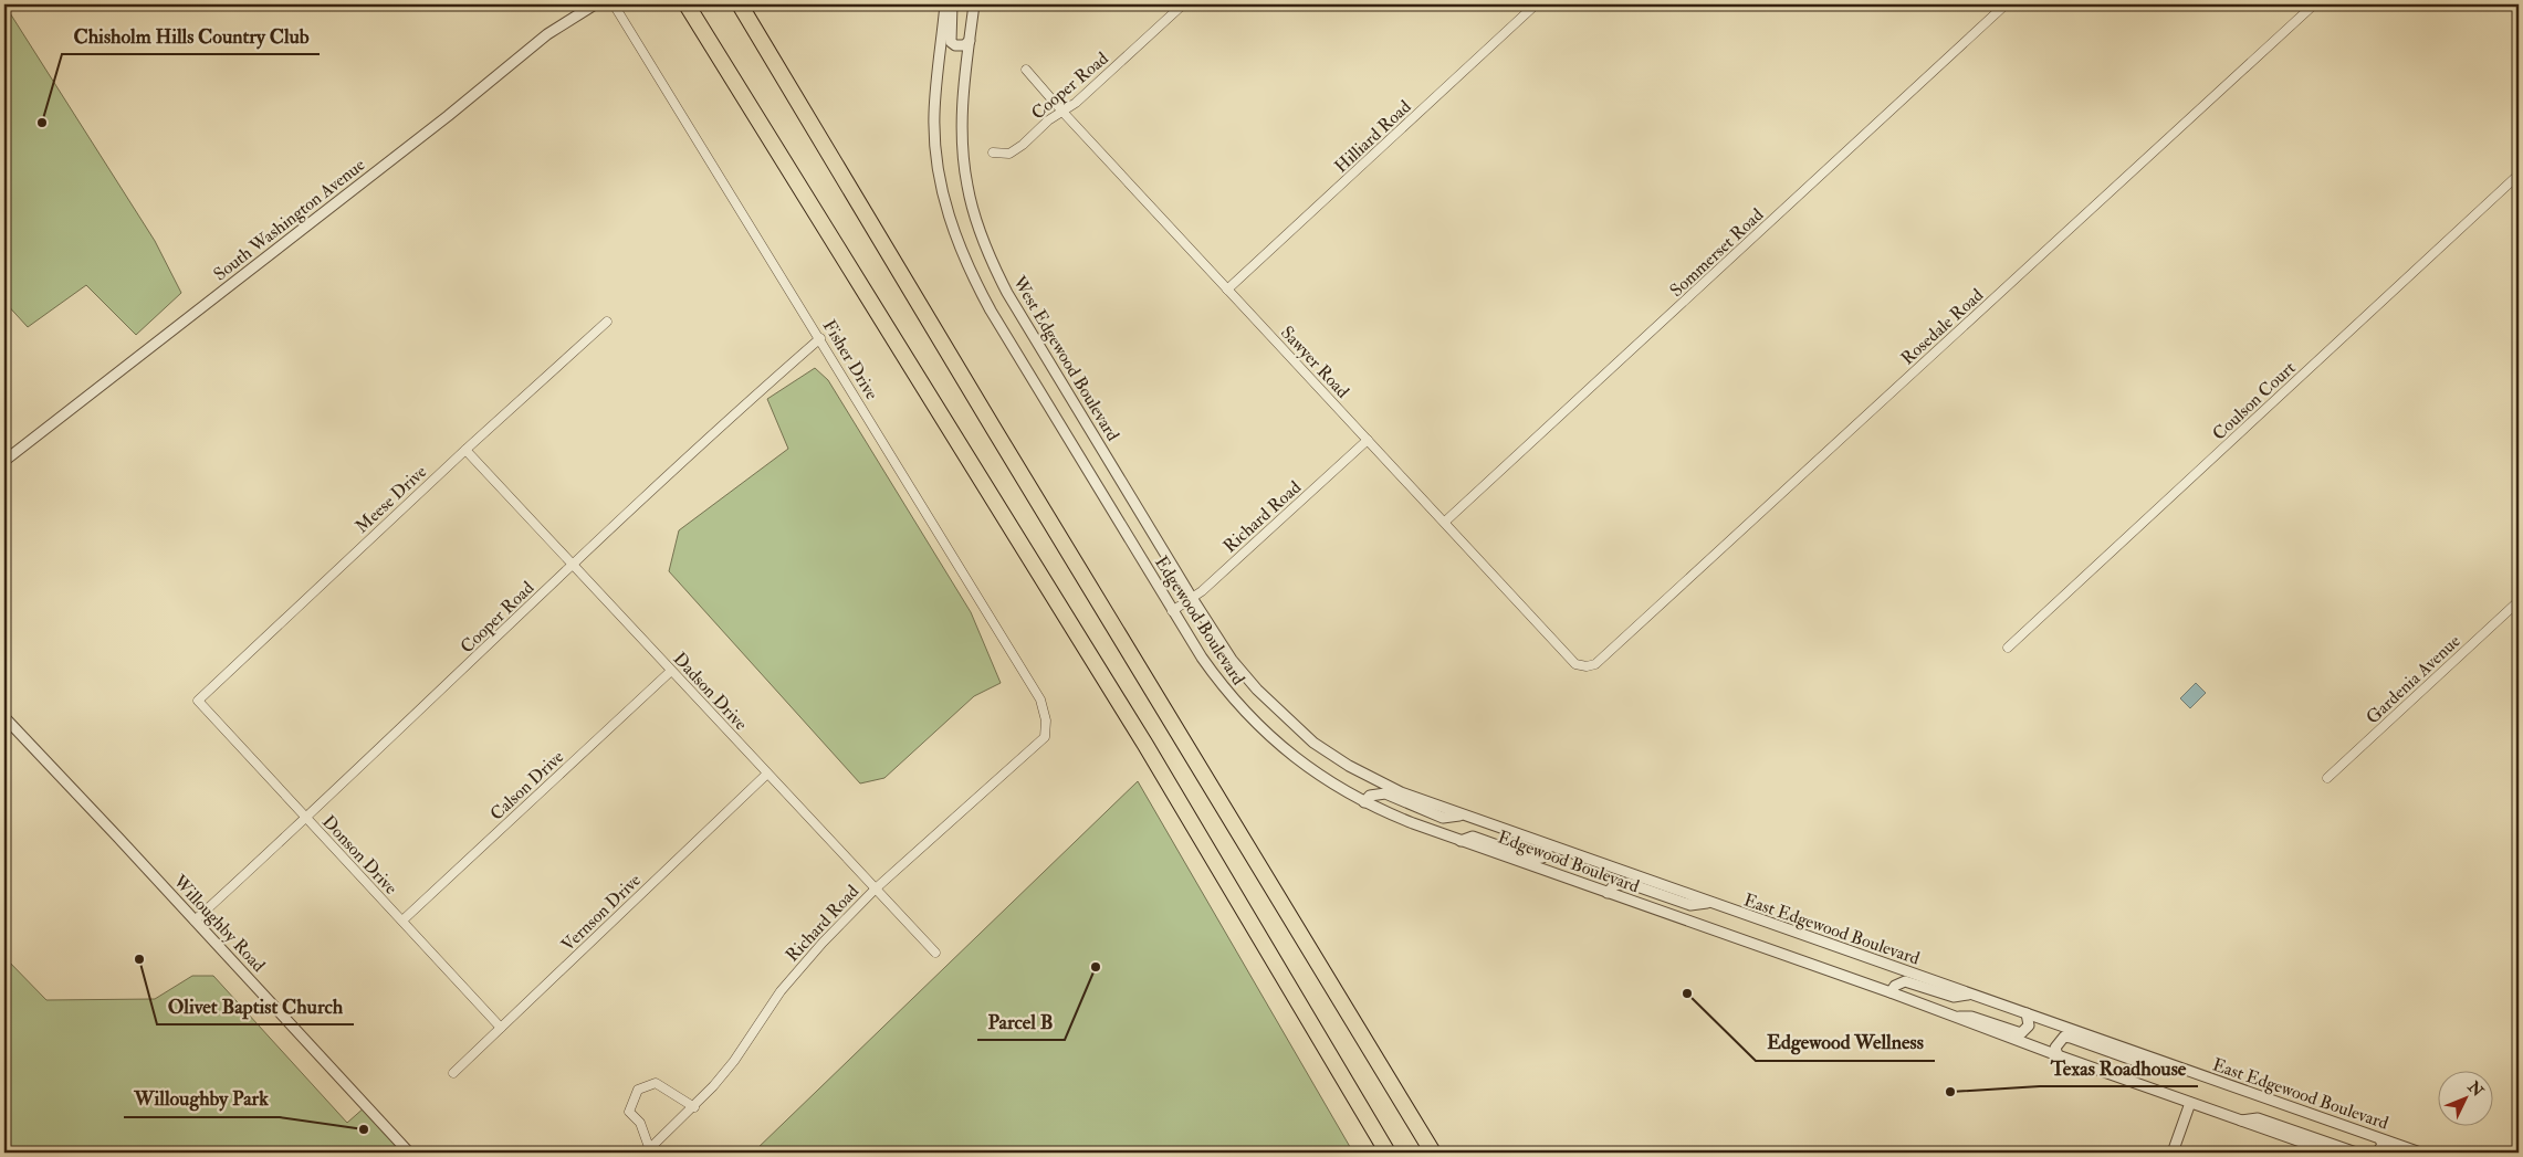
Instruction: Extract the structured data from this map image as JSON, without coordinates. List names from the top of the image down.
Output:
{
  "streets": {
    "street": [
      "Cooper Road",
      "Hilliard Road",
      "South Washington Avenue",
      "Sommerset Road",
      "Rosedale Road",
      "West Edgewood Boulevard",
      "Fisher Drive",
      "Sawyer Road",
      "Coulson Court",
      "Meese Drive",
      "Richard Road",
      "Edgewood Boulevard",
      "Gardenia Avenue",
      "Dadson Drive",
      "Calson Drive",
      "Donson Drive",
      "Vernson Drive",
      "Willoughby Road",
      "East Edgewood Boulevard"
    ]
  },
  "crossings": [
    ["Cooper Road", "Fisher Drive"],
    ["Cooper Road", "Sawyer Road"],
    ["Cooper Road", "Dadson Drive"],
    ["Cooper Road", "Donson Drive"],
    ["Cooper Road", "Willoughby Road"],
    ["Hilliard Road", "Sawyer Road"],
    ["Sommerset Road", "Sawyer Road"],
    ["Rosedale Road", "Sawyer Road"],
    ["West Edgewood Boulevard", "Richard Road"],
    ["West Edgewood Boulevard", "East Edgewood Boulevard"],
    ["Fisher Drive", "Richard Road"],
    ["Sawyer Road", "Richard Road"],
    ["Meese Drive", "Dadson Drive"],
    ["Meese Drive", "Donson Drive"],
    ["Richard Road", "Edgewood Boulevard"],
    ["Richard Road", "Dadson Drive"],
    ["Dadson Drive", "Calson Drive"],
    ["Dadson Drive", "Vernson Drive"],
    ["Calson Drive", "Donson Drive"],
    ["Donson Drive", "Vernson Drive"]
  ],
  "places": [
    "Chisholm Hills Country Club",
    "Olivet Baptist Church",
    "Parcel B",
    "Edgewood Wellness",
    "Texas Roadhouse",
    "Willoughby Park"
  ],
  "north": "top right"
}
